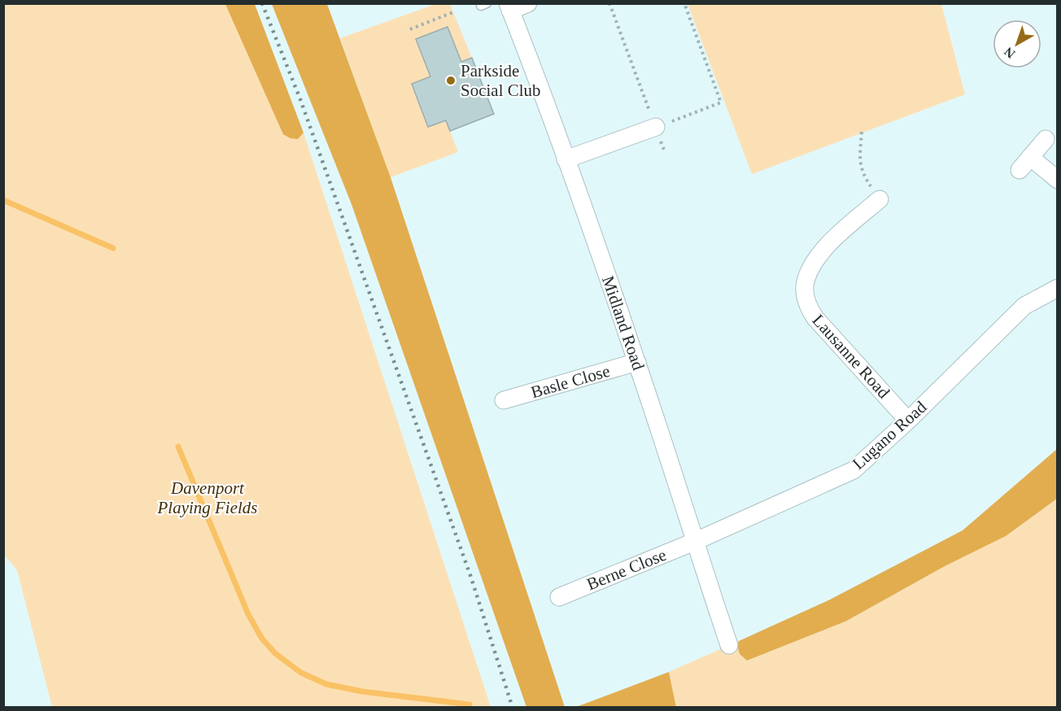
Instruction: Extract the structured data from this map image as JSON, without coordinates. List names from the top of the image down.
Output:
{
  "streets": {
    "street": [
      "Midland Road",
      "Lausanne Road",
      "Basle Close",
      "Lugano Road",
      "Berne Close"
    ]
  },
  "crossings": [
    ["Midland Road", "Basle Close"],
    ["Midland Road", "Lugano Road"],
    ["Midland Road", "Berne Close"],
    ["Lausanne Road", "Lugano Road"],
    ["Lugano Road", "Berne Close"]
  ],
  "parks": ["Davenport Playing Fields"],
  "places": ["Parkside Social Club"],
  "north": "bottom left"
}
